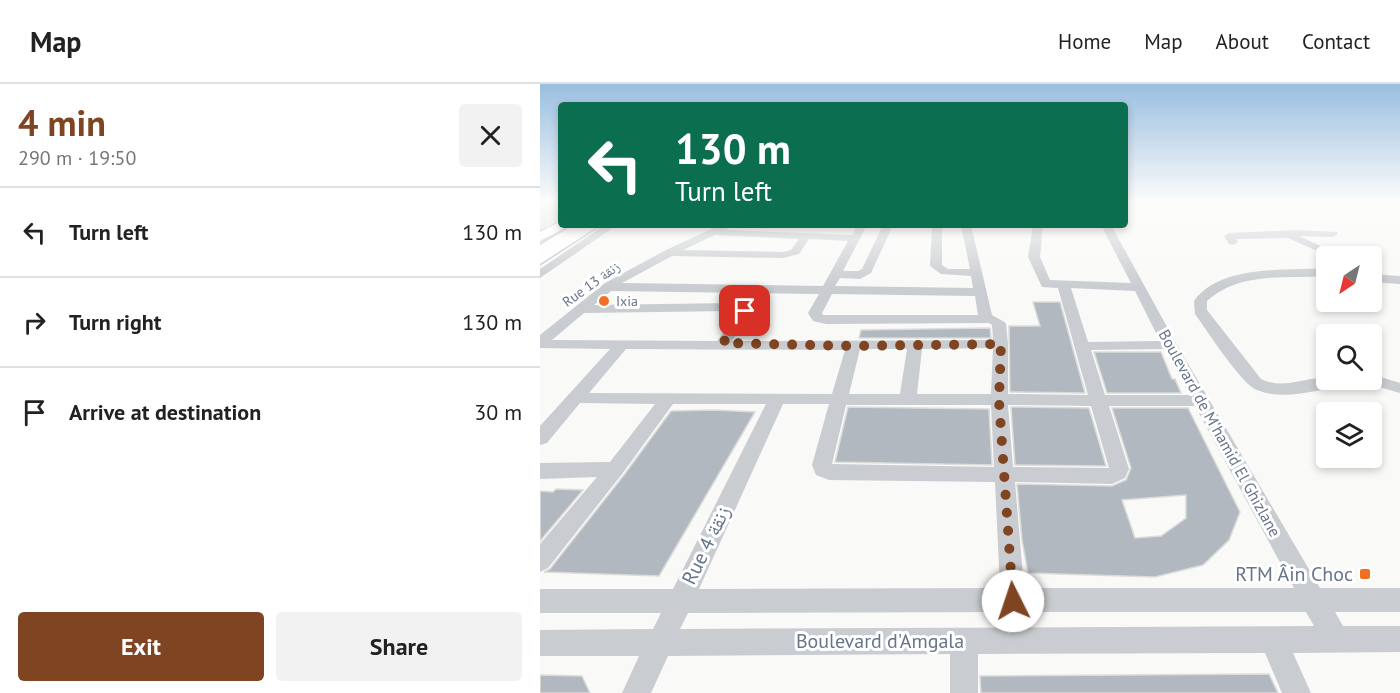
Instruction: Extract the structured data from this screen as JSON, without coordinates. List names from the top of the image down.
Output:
{
  "streets": {
    "street": [
      "Rue 13 زنقة",
      "Boulevard de M'hamid El Ghizlane",
      "Rue 4 زنقة",
      "Boulevard d'Amgala"
    ]
  },
  "crossings": [
    ["Boulevard de M'hamid El Ghizlane", "Boulevard d'Amgala"],
    ["Rue 4 زنقة", "Boulevard d'Amgala"]
  ],
  "places": {
    "other": ["Ixia"],
    "transit": ["RTM Âin Choc"]
  },
  "north": "bottom left",
  "page": {
    "header": "Map",
    "nav": [
      "Home",
      "Map",
      "About",
      "Contact"
    ],
    "heading": ["4 min", "290 m · 19:50"],
    "turn": ["130 m", "Turn left"],
    "list": [
      {
        "name": "Turn left",
        "value": "130 m"
      },
      {
        "name": "Turn right",
        "value": "130 m"
      },
      {
        "name": "Arrive at destination",
        "value": "30 m"
      }
    ],
    "buttons": ["Exit", "Share"]
  }
}
